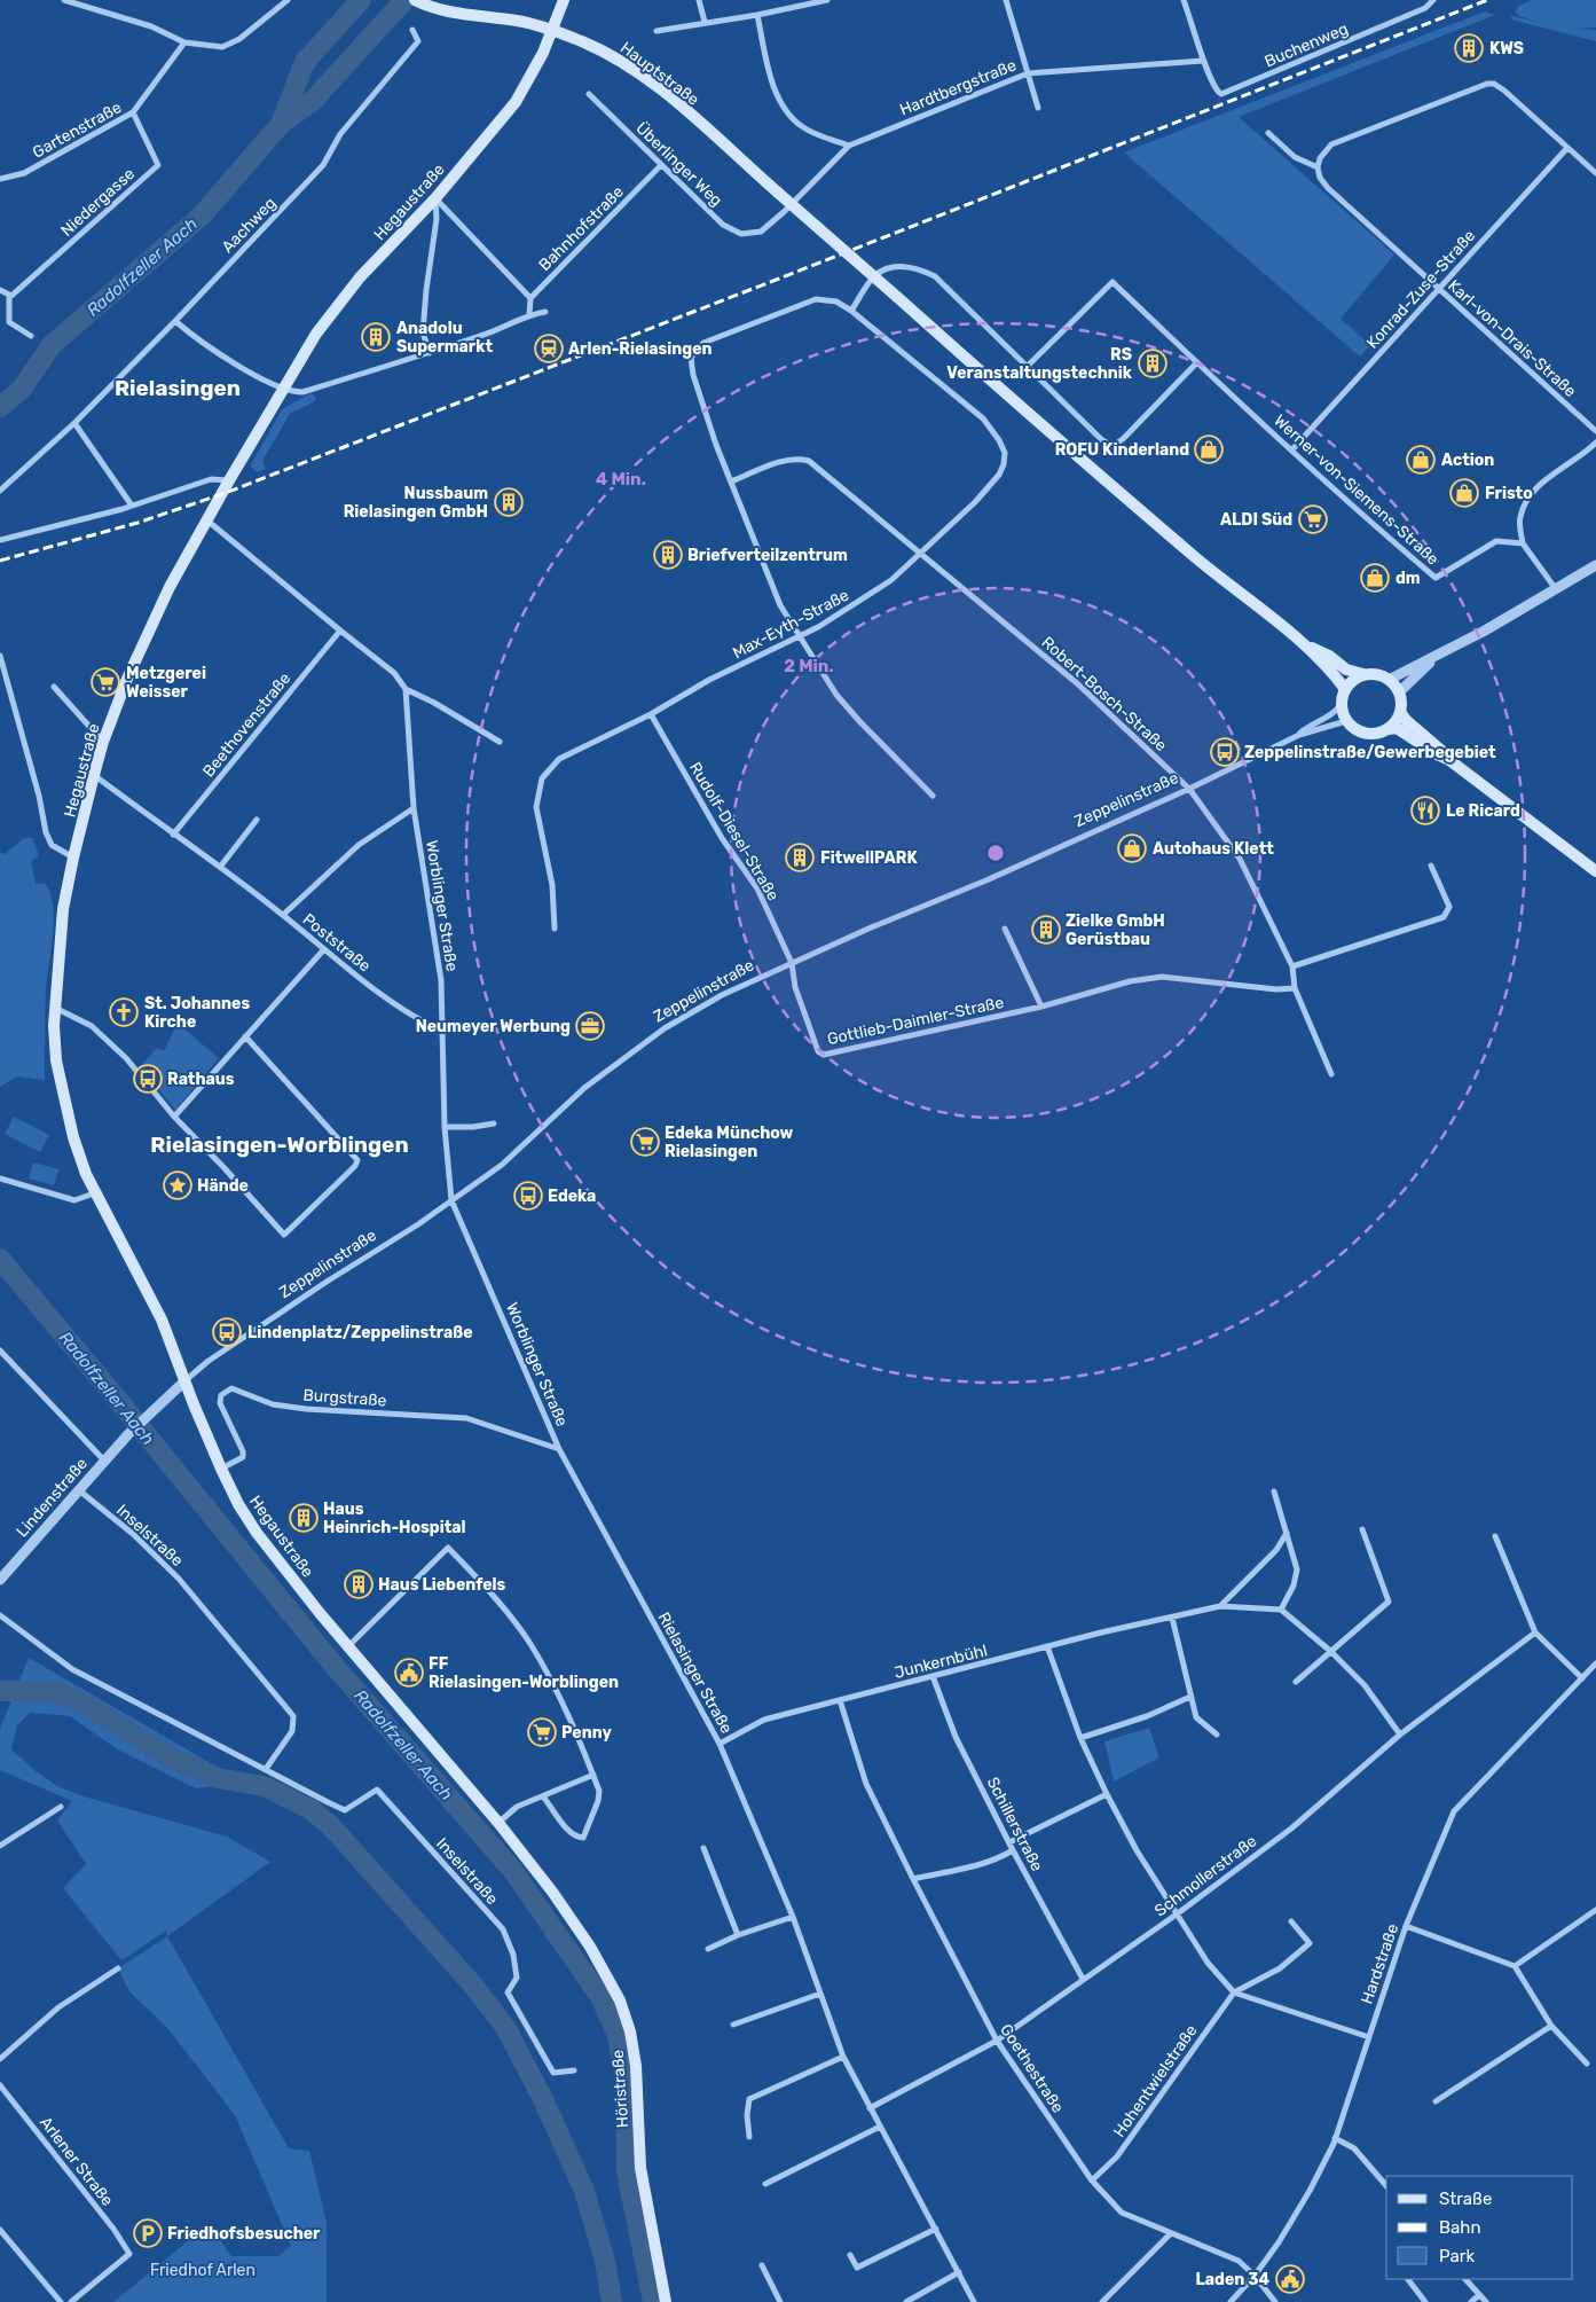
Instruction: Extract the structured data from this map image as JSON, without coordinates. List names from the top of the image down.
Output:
{
  "streets": {
    "main road": ["Hauptstraße", "Hegaustraße", "Höristraße"],
    "street": [
      "Buchenweg",
      "Hardtbergstraße",
      "Gartenstraße",
      "Überlinger Weg",
      "Niedergasse",
      "Aachweg",
      "Bahnhofstraße",
      "Konrad-Zuse-Straße",
      "Karl-von-Drais-Straße",
      "Werner-von-Siemens-Straße",
      "Max-Eyth-Straße",
      "Robert-Bosch-Straße",
      "Beethovenstraße",
      "Zeppelinstraße",
      "Rudolf-Diesel-Straße",
      "Worblinger Straße",
      "Poststraße",
      "Gottlieb-Daimler-Straße",
      "Burgstraße",
      "Lindenstraße",
      "Inselstraße",
      "Junkernbühl",
      "Rielasinger Straße",
      "Schillerstraße",
      "Schmollerstraße",
      "Hardstraße",
      "Goethestraße",
      "Hohentwielstraße",
      "Arlener Straße"
    ]
  },
  "crossings": [
    ["Buchenweg", "Hardtbergstraße"],
    ["Hauptstraße", "Hegaustraße"],
    ["Hardtbergstraße", "Überlinger Weg"],
    ["Gartenstraße", "Niedergasse"],
    ["Überlinger Weg", "Bahnhofstraße"],
    ["Hegaustraße", "Zeppelinstraße"],
    ["Hegaustraße", "Poststraße"],
    ["Hegaustraße", "Burgstraße"],
    ["Hegaustraße", "Lindenstraße"],
    ["Hegaustraße", "Höristraße"],
    ["Konrad-Zuse-Straße", "Karl-von-Drais-Straße"],
    ["Konrad-Zuse-Straße", "Werner-von-Siemens-Straße"],
    ["Max-Eyth-Straße", "Robert-Bosch-Straße"],
    ["Max-Eyth-Straße", "Rudolf-Diesel-Straße"],
    ["Robert-Bosch-Straße", "Zeppelinstraße"],
    ["Robert-Bosch-Straße", "Gottlieb-Daimler-Straße"],
    ["Beethovenstraße", "Poststraße"],
    ["Zeppelinstraße", "Rudolf-Diesel-Straße"],
    ["Zeppelinstraße", "Worblinger Straße"],
    ["Zeppelinstraße", "Gottlieb-Daimler-Straße"],
    ["Zeppelinstraße", "Lindenstraße"],
    ["Rudolf-Diesel-Straße", "Gottlieb-Daimler-Straße"],
    ["Worblinger Straße", "Poststraße"],
    ["Worblinger Straße", "Burgstraße"],
    ["Worblinger Straße", "Rielasinger Straße"],
    ["Burgstraße", "Rielasinger Straße"],
    ["Lindenstraße", "Inselstraße"],
    ["Junkernbühl", "Rielasinger Straße"],
    ["Junkernbühl", "Schillerstraße"],
    ["Junkernbühl", "Goethestraße"],
    ["Rielasinger Straße", "Schmollerstraße"],
    ["Schillerstraße", "Schmollerstraße"],
    ["Schmollerstraße", "Goethestraße"],
    ["Hardstraße", "Goethestraße"],
    ["Goethestraße", "Hohentwielstraße"]
  ],
  "districts": ["Rielasingen", "Rielasingen-Worblingen"],
  "water": ["Radolfzeller Aach"],
  "parks": ["Friedhof Arlen"],
  "places": {
    "building": [
      "KWS",
      "Anadolu Supermarkt",
      "RS Veranstaltungstechnik",
      "Nussbaum Rielasingen GmbH",
      "Briefverteilzentrum",
      "FitwellPARK",
      "Zielke GmbH Gerüstbau",
      "Haus Heinrich-Hospital",
      "Haus Liebenfels"
    ],
    "station": ["Arlen-Rielasingen"],
    "shop": [
      "ROFU Kinderland",
      "Action",
      "Fristo",
      "dm",
      "Autohaus Klett"
    ],
    "supermarket": [
      "ALDI Süd",
      "Metzgerei Weisser",
      "Edeka Münchow Rielasingen",
      "Penny"
    ],
    "bus stop": [
      "Zeppelinstraße/Gewerbegebiet",
      "Rathaus",
      "Edeka",
      "Lindenplatz/Zeppelinstraße"
    ],
    "restaurant": ["Le Ricard"],
    "church": ["St. Johannes Kirche"],
    "office": ["Neumeyer Werbung"],
    "place": ["Hände"],
    "public building": ["FF Rielasingen-Worblingen", "Laden 34"],
    "parking": ["Friedhofsbesucher"]
  },
  "legend": ["Straße", "Bahn", "Park"],
  "rings": ["4 Min.", "2 Min."]
}
